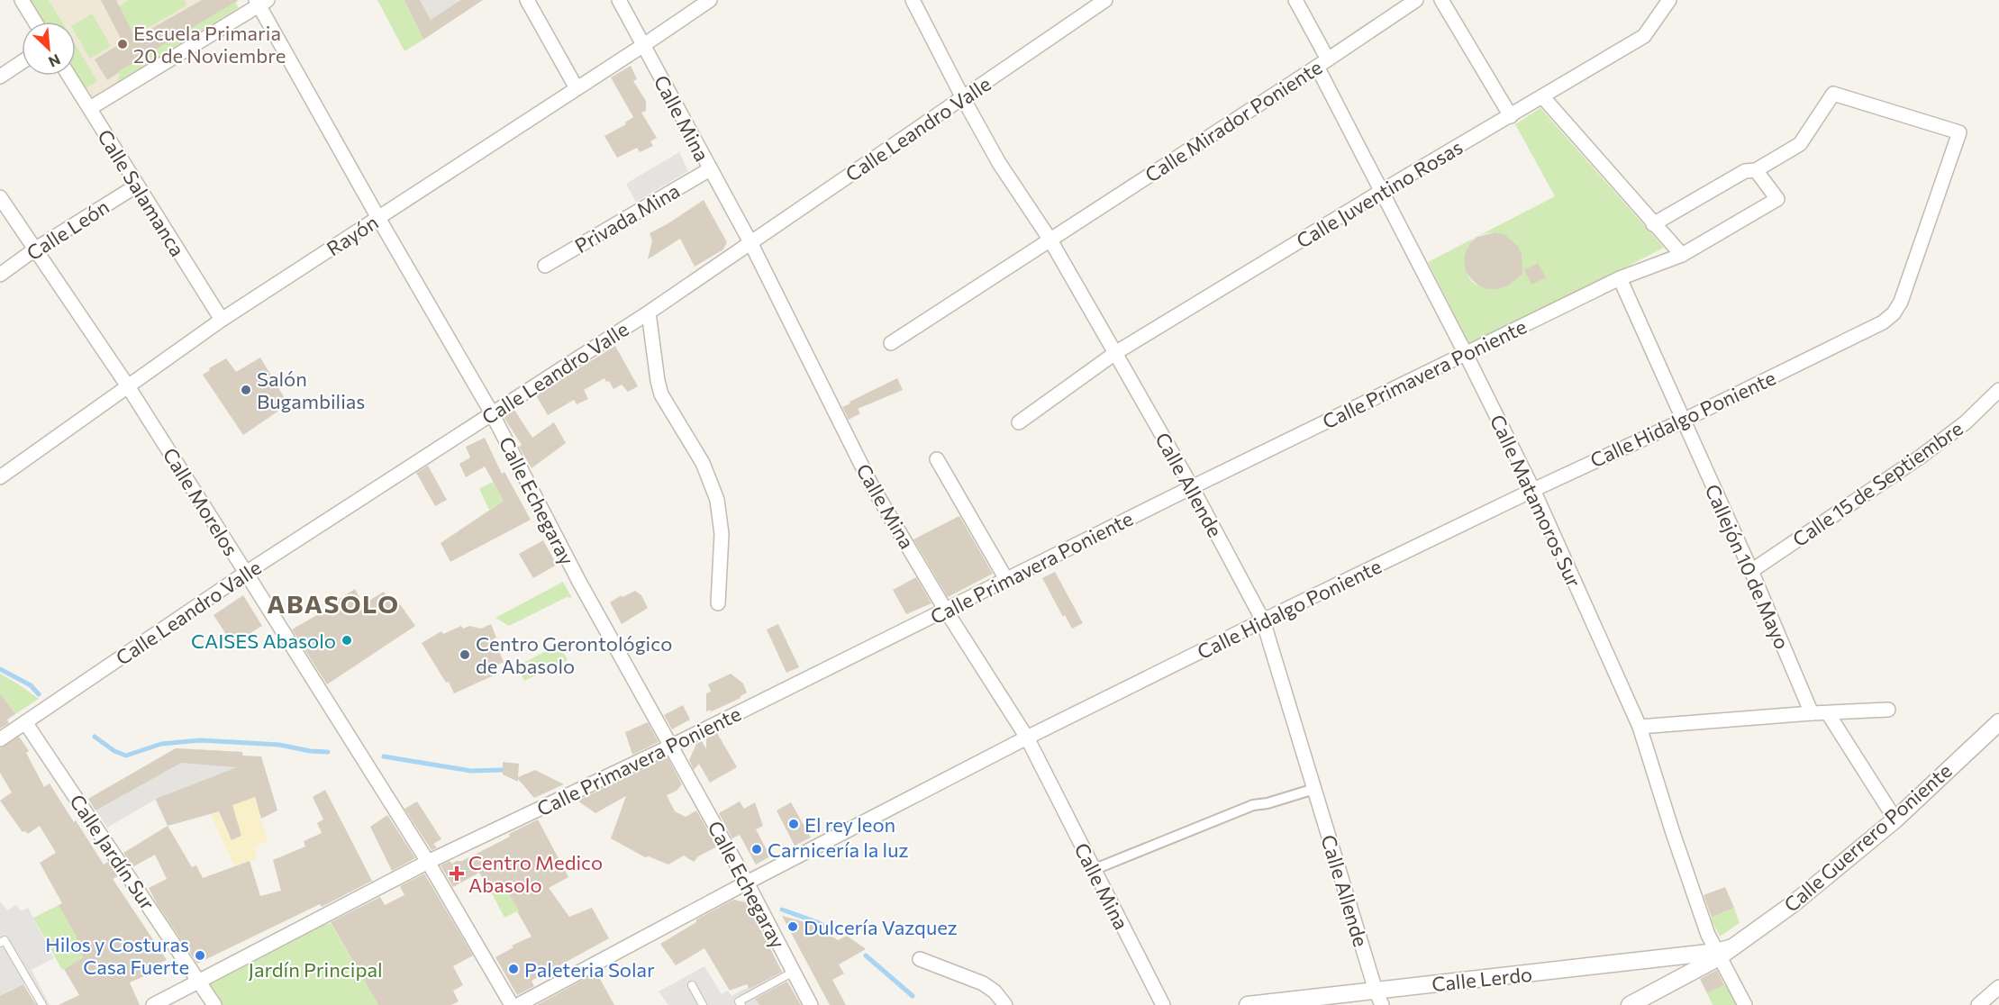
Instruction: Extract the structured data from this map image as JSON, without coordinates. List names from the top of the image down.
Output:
{
  "streets": {
    "street": [
      "Calle Mina",
      "Calle Mirador Poniente",
      "Calle Leandro Valle",
      "Calle Salamanca",
      "Calle Juventino Rosas",
      "Privada Mina",
      "Calle León",
      "Rayón",
      "Calle Primavera Poniente",
      "Calle Hidalgo Poniente",
      "Calle 15 de Septiembre",
      "Calle Allende",
      "Calle Echegaray",
      "Calle Matamoros Sur",
      "Calle Morelos",
      "Callejón 10 de Mayo",
      "Calle Guerrero Poniente",
      "Calle Jardín Sur",
      "Calle Lerdo"
    ]
  },
  "crossings": [
    ["Calle Mina", "Calle Leandro Valle"],
    ["Calle Mina", "Privada Mina"],
    ["Calle Mina", "Rayón"],
    ["Calle Mina", "Calle Primavera Poniente"],
    ["Calle Mina", "Calle Hidalgo Poniente"],
    ["Calle Mirador Poniente", "Calle Allende"],
    ["Calle Mirador Poniente", "Calle Matamoros Sur"],
    ["Calle Leandro Valle", "Calle Allende"],
    ["Calle Leandro Valle", "Calle Echegaray"],
    ["Calle Leandro Valle", "Calle Morelos"],
    ["Calle Leandro Valle", "Calle Jardín Sur"],
    ["Calle Salamanca", "Calle León"],
    ["Calle Salamanca", "Rayón"],
    ["Calle Juventino Rosas", "Calle Allende"],
    ["Calle Juventino Rosas", "Calle Matamoros Sur"],
    ["Calle León", "Calle Morelos"],
    ["Rayón", "Calle Echegaray"],
    ["Rayón", "Calle Morelos"],
    ["Calle Primavera Poniente", "Calle Hidalgo Poniente"],
    ["Calle Primavera Poniente", "Calle Allende"],
    ["Calle Primavera Poniente", "Calle Echegaray"],
    ["Calle Primavera Poniente", "Calle Matamoros Sur"],
    ["Calle Primavera Poniente", "Calle Morelos"],
    ["Calle Primavera Poniente", "Callejón 10 de Mayo"],
    ["Calle Primavera Poniente", "Calle Jardín Sur"],
    ["Calle Hidalgo Poniente", "Calle Allende"],
    ["Calle Hidalgo Poniente", "Calle Echegaray"],
    ["Calle Hidalgo Poniente", "Calle Matamoros Sur"],
    ["Calle Hidalgo Poniente", "Callejón 10 de Mayo"],
    ["Calle 15 de Septiembre", "Callejón 10 de Mayo"],
    ["Calle Allende", "Calle Lerdo"],
    ["Calle Matamoros Sur", "Calle Guerrero Poniente"],
    ["Calle Matamoros Sur", "Calle Lerdo"],
    ["Calle Guerrero Poniente", "Calle Lerdo"]
  ],
  "districts": ["ABASOLO"],
  "parks": ["Jardín Principal"],
  "places": {
    "other": [
      "Escuela Primaria 20 de Noviembre",
      "Salón Bugambilias",
      "CAISES Abasolo",
      "Centro Gerontológico de Abasolo",
      "El rey leon",
      "Carnicería la luz",
      "Dulcería Vazquez",
      "Hilos y Costuras Casa Fuerte",
      "Paleteria Solar"
    ],
    "health": ["Centro Medico Abasolo"]
  },
  "north": "bottom right"
}
